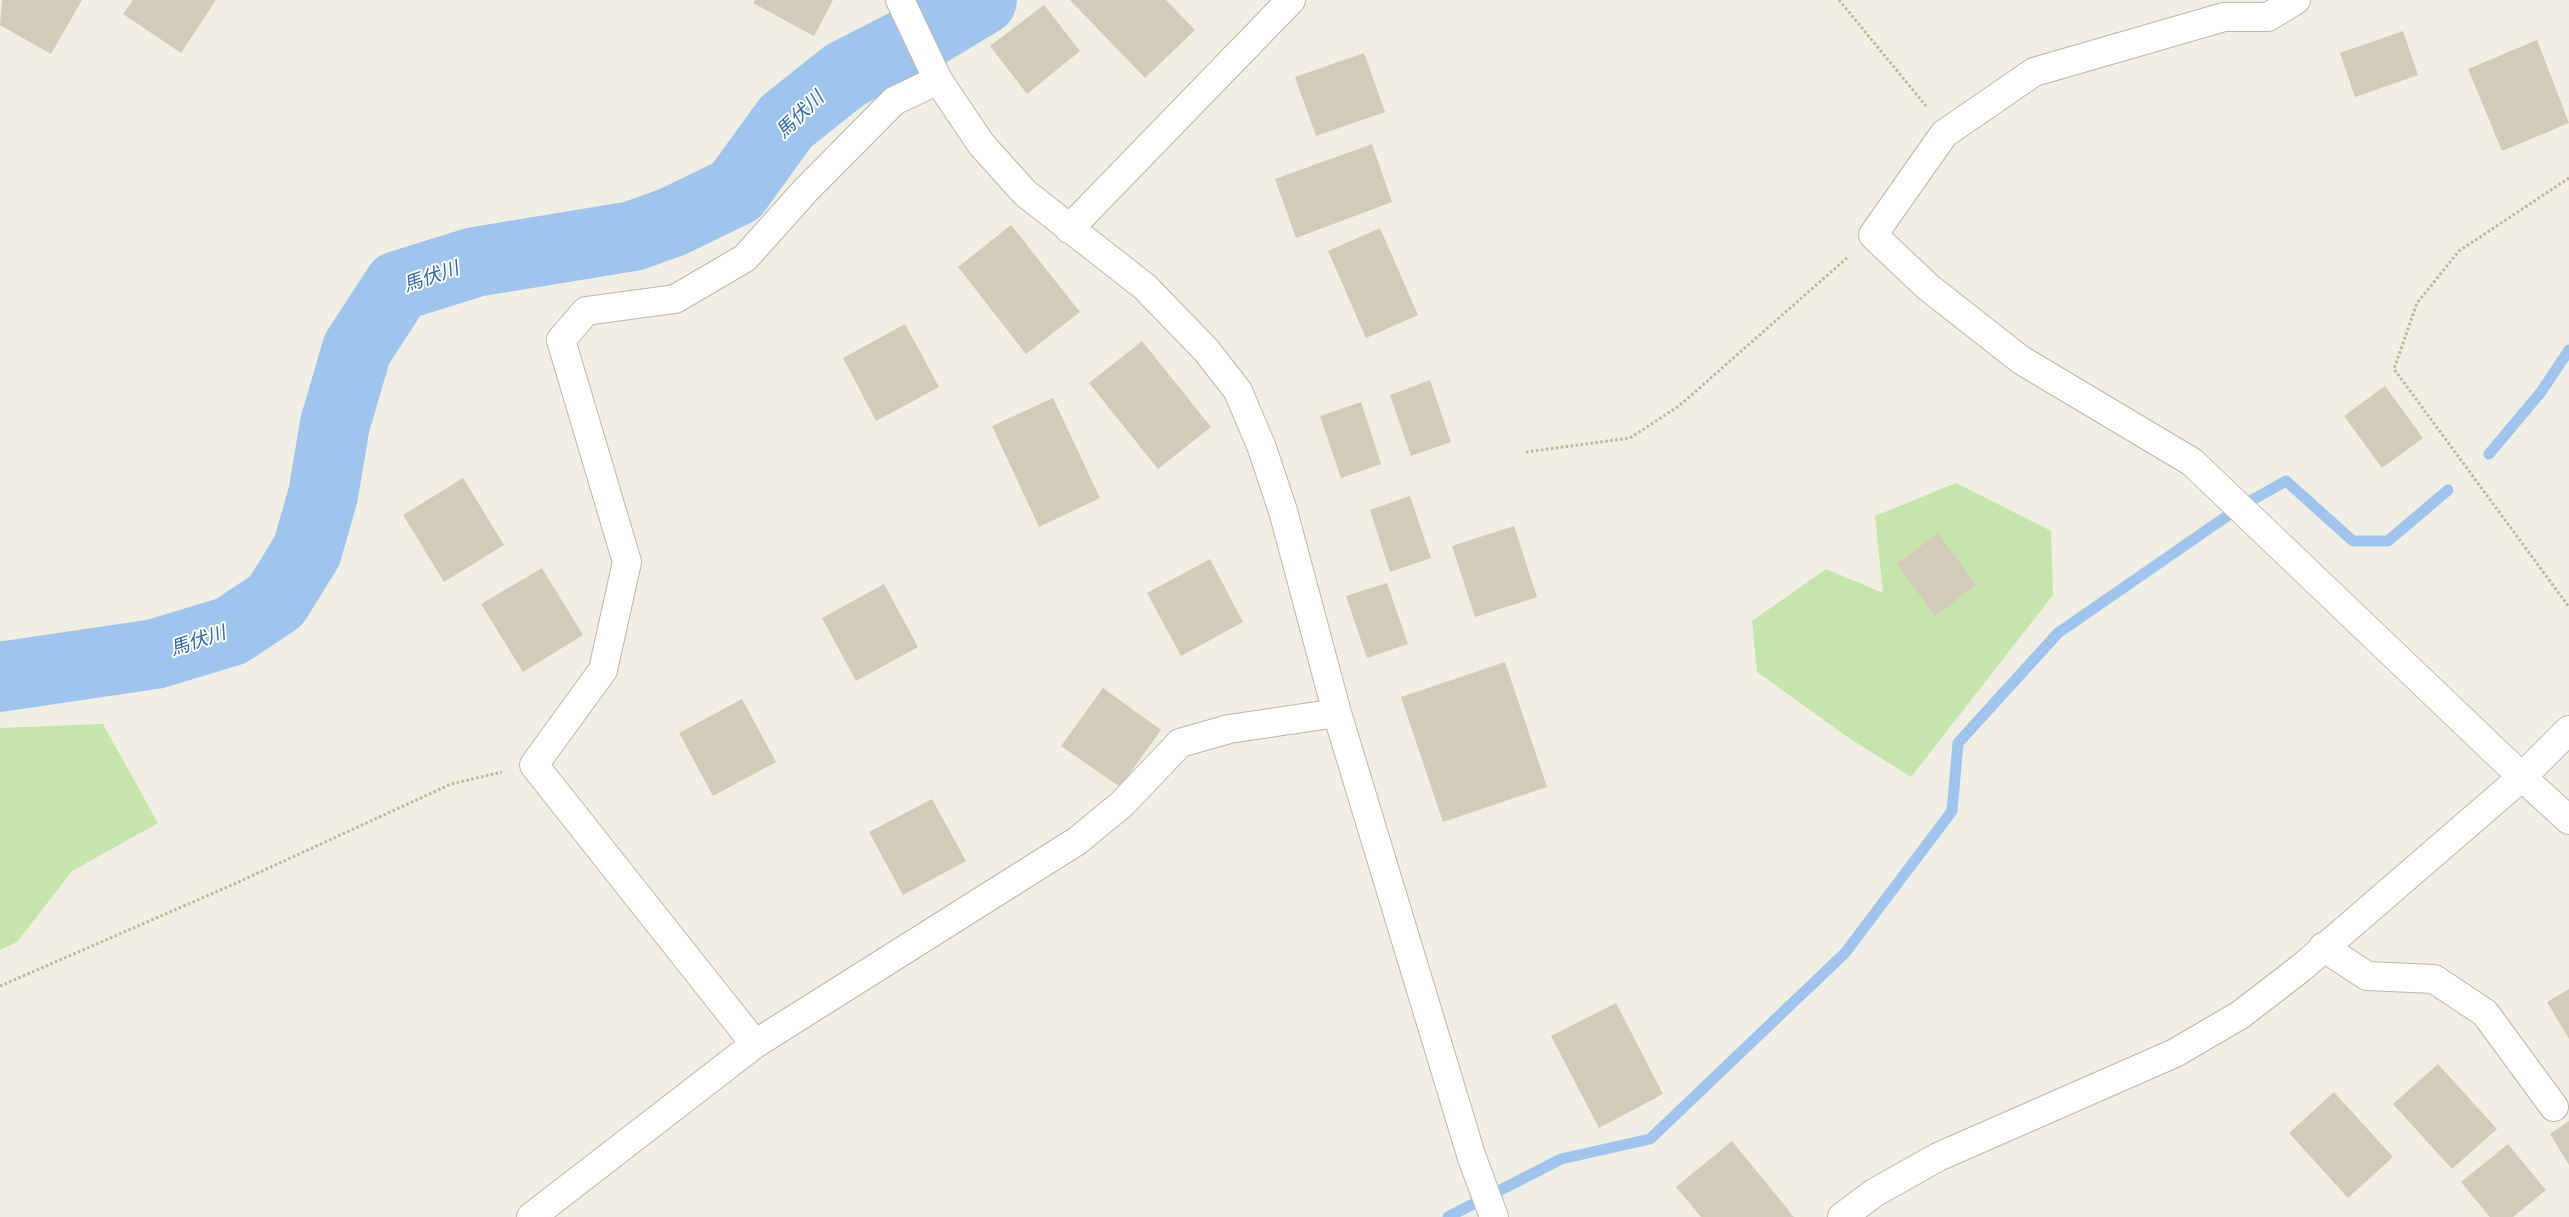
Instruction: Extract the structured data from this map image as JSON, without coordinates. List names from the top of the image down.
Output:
{
  "water": ["馬伏川"]
}
